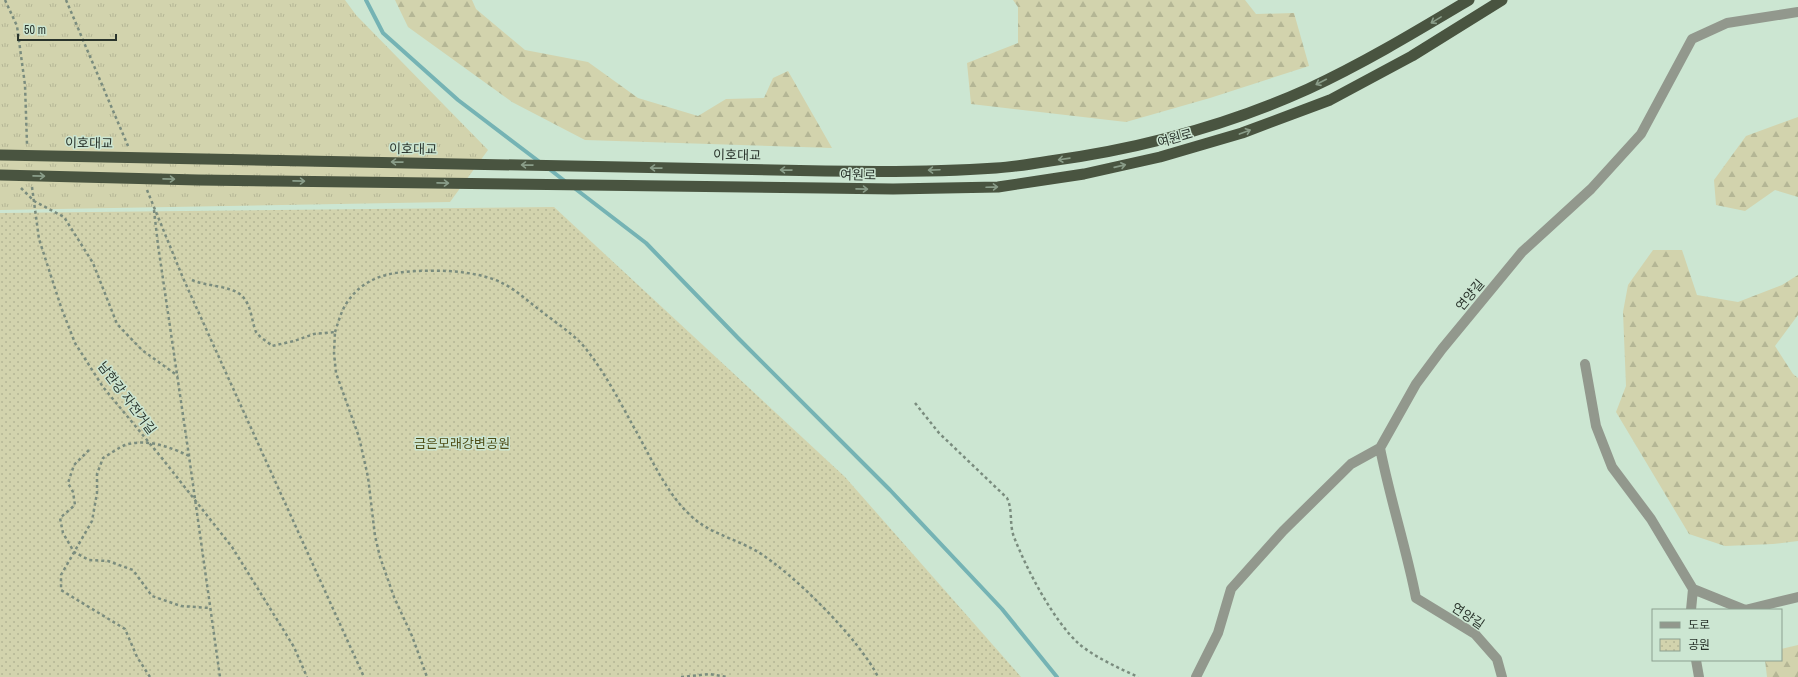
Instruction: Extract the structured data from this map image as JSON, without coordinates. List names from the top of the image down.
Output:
{
  "streets": {
    "highway": ["여원로", "이호대교"],
    "street": ["연양길"],
    "path": ["남한강 자전거길"]
  },
  "crossings": [
    ["여원로", "이호대교"]
  ],
  "one_way": ["이호대교"],
  "parks": ["금은모래강변공원"],
  "legend": ["도로", "공원"],
  "scale_bar": "50 m"
}
